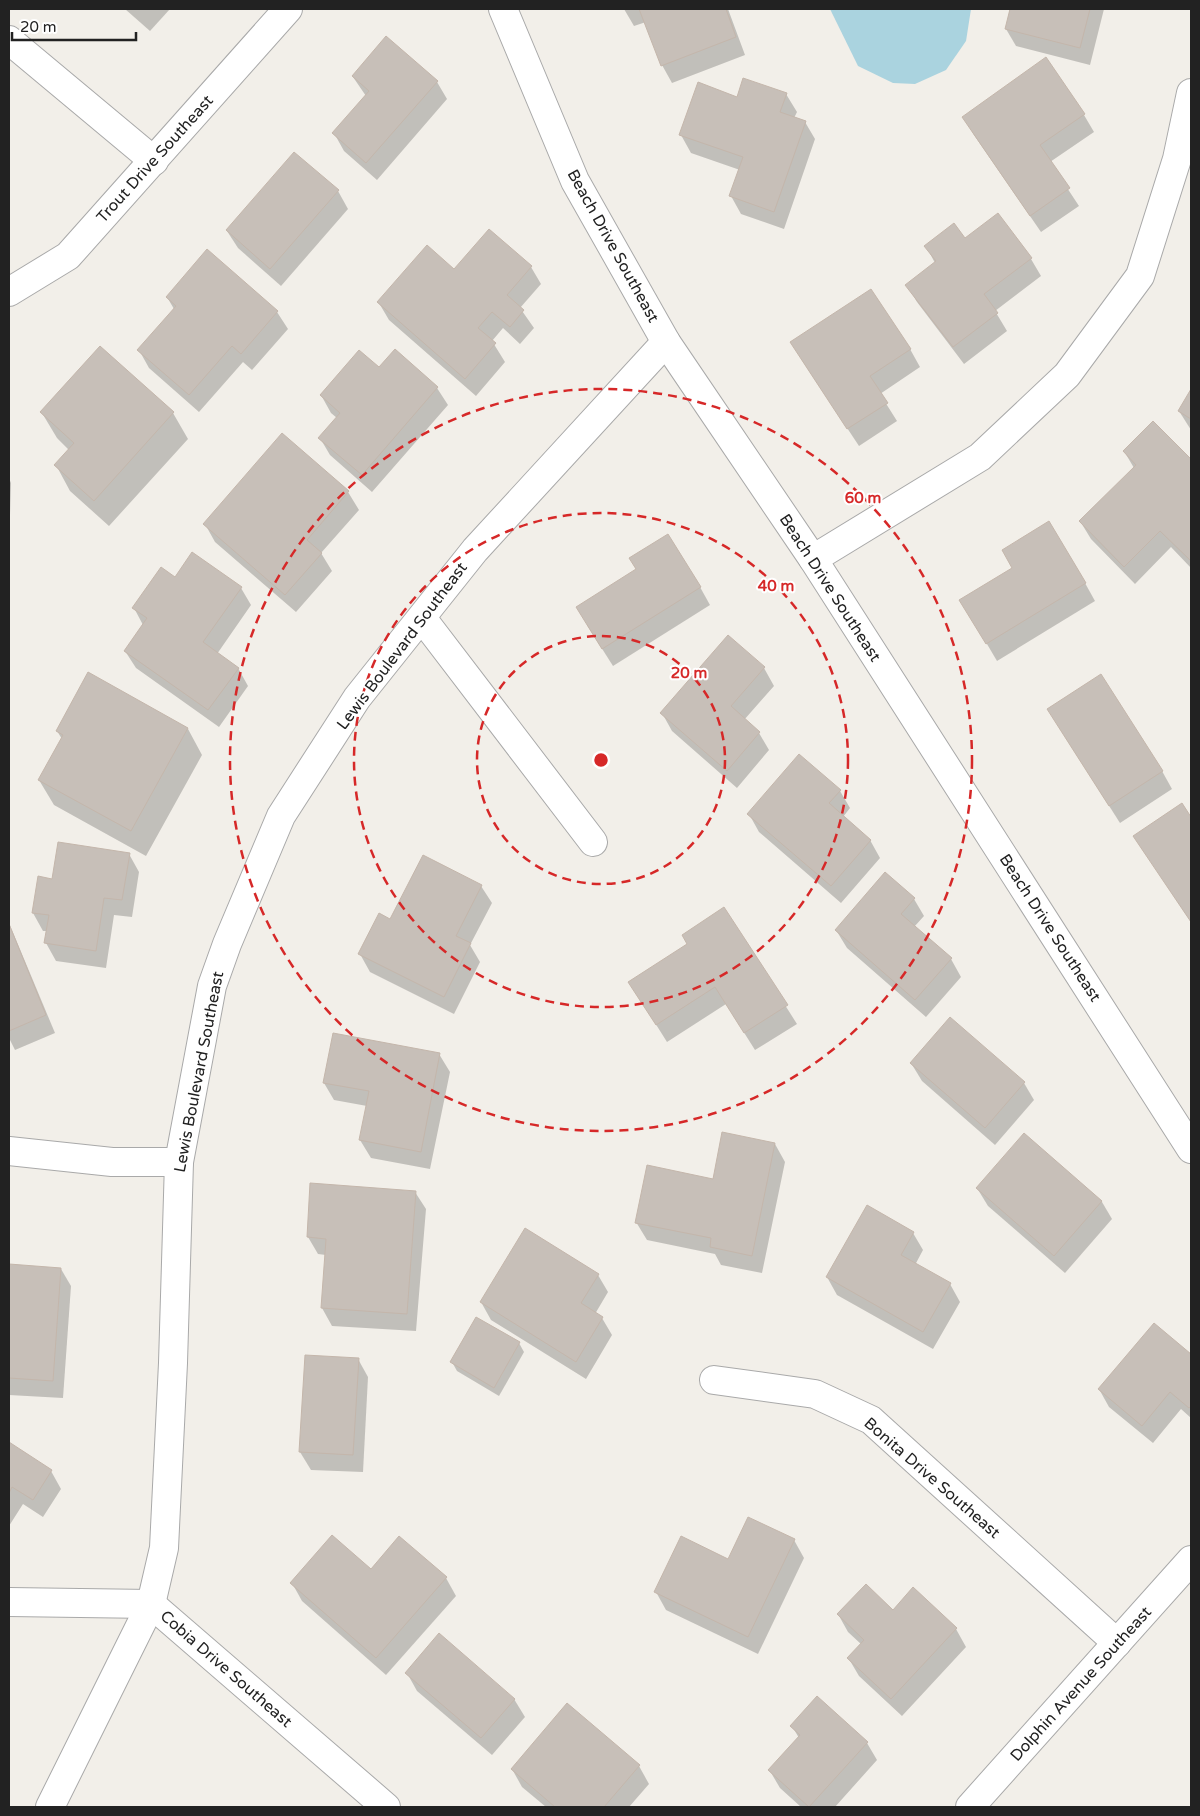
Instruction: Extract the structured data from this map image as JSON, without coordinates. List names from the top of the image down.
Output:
{
  "streets": {
    "street": [
      "Trout Drive Southeast",
      "Beach Drive Southeast",
      "Lewis Boulevard Southeast",
      "Bonita Drive Southeast",
      "Cobia Drive Southeast",
      "Dolphin Avenue Southeast"
    ]
  },
  "crossings": [
    ["Beach Drive Southeast", "Lewis Boulevard Southeast"],
    ["Lewis Boulevard Southeast", "Cobia Drive Southeast"],
    ["Bonita Drive Southeast", "Dolphin Avenue Southeast"]
  ],
  "scale_bar": "20 m",
  "rings": ["60 m", "40 m", "20 m"]
}
